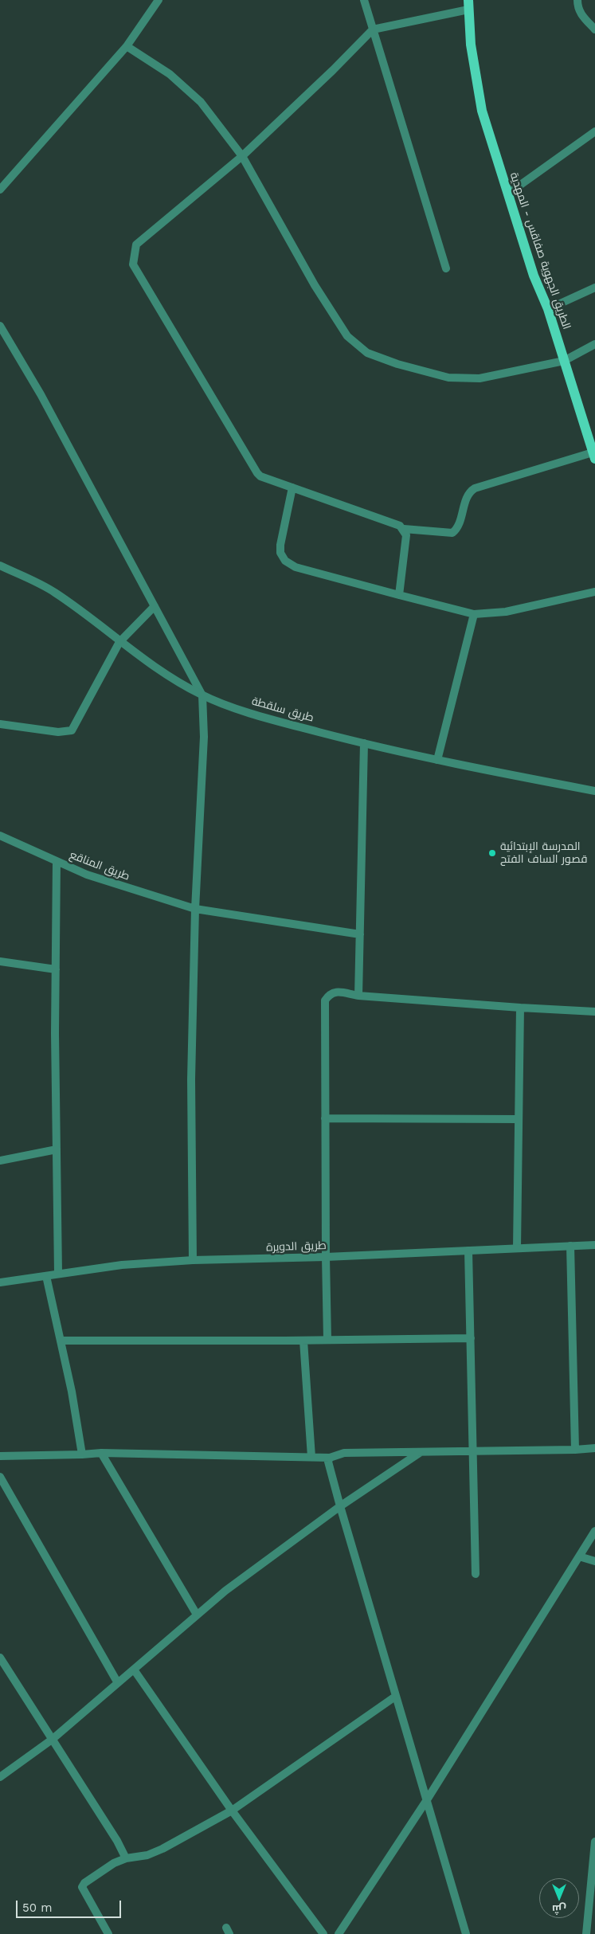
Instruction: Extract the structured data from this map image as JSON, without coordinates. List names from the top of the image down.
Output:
{
  "streets": {
    "main road": ["الطريق الجهوية صفاقس - المهدية"],
    "street": ["طريق سلقطة", "طريق المناقع", "طريق الدويرة"]
  },
  "places": ["المدرسة الإبتدائية قصور الساف الفتح"],
  "scale_bar": "50 m",
  "north": "bottom"
}
